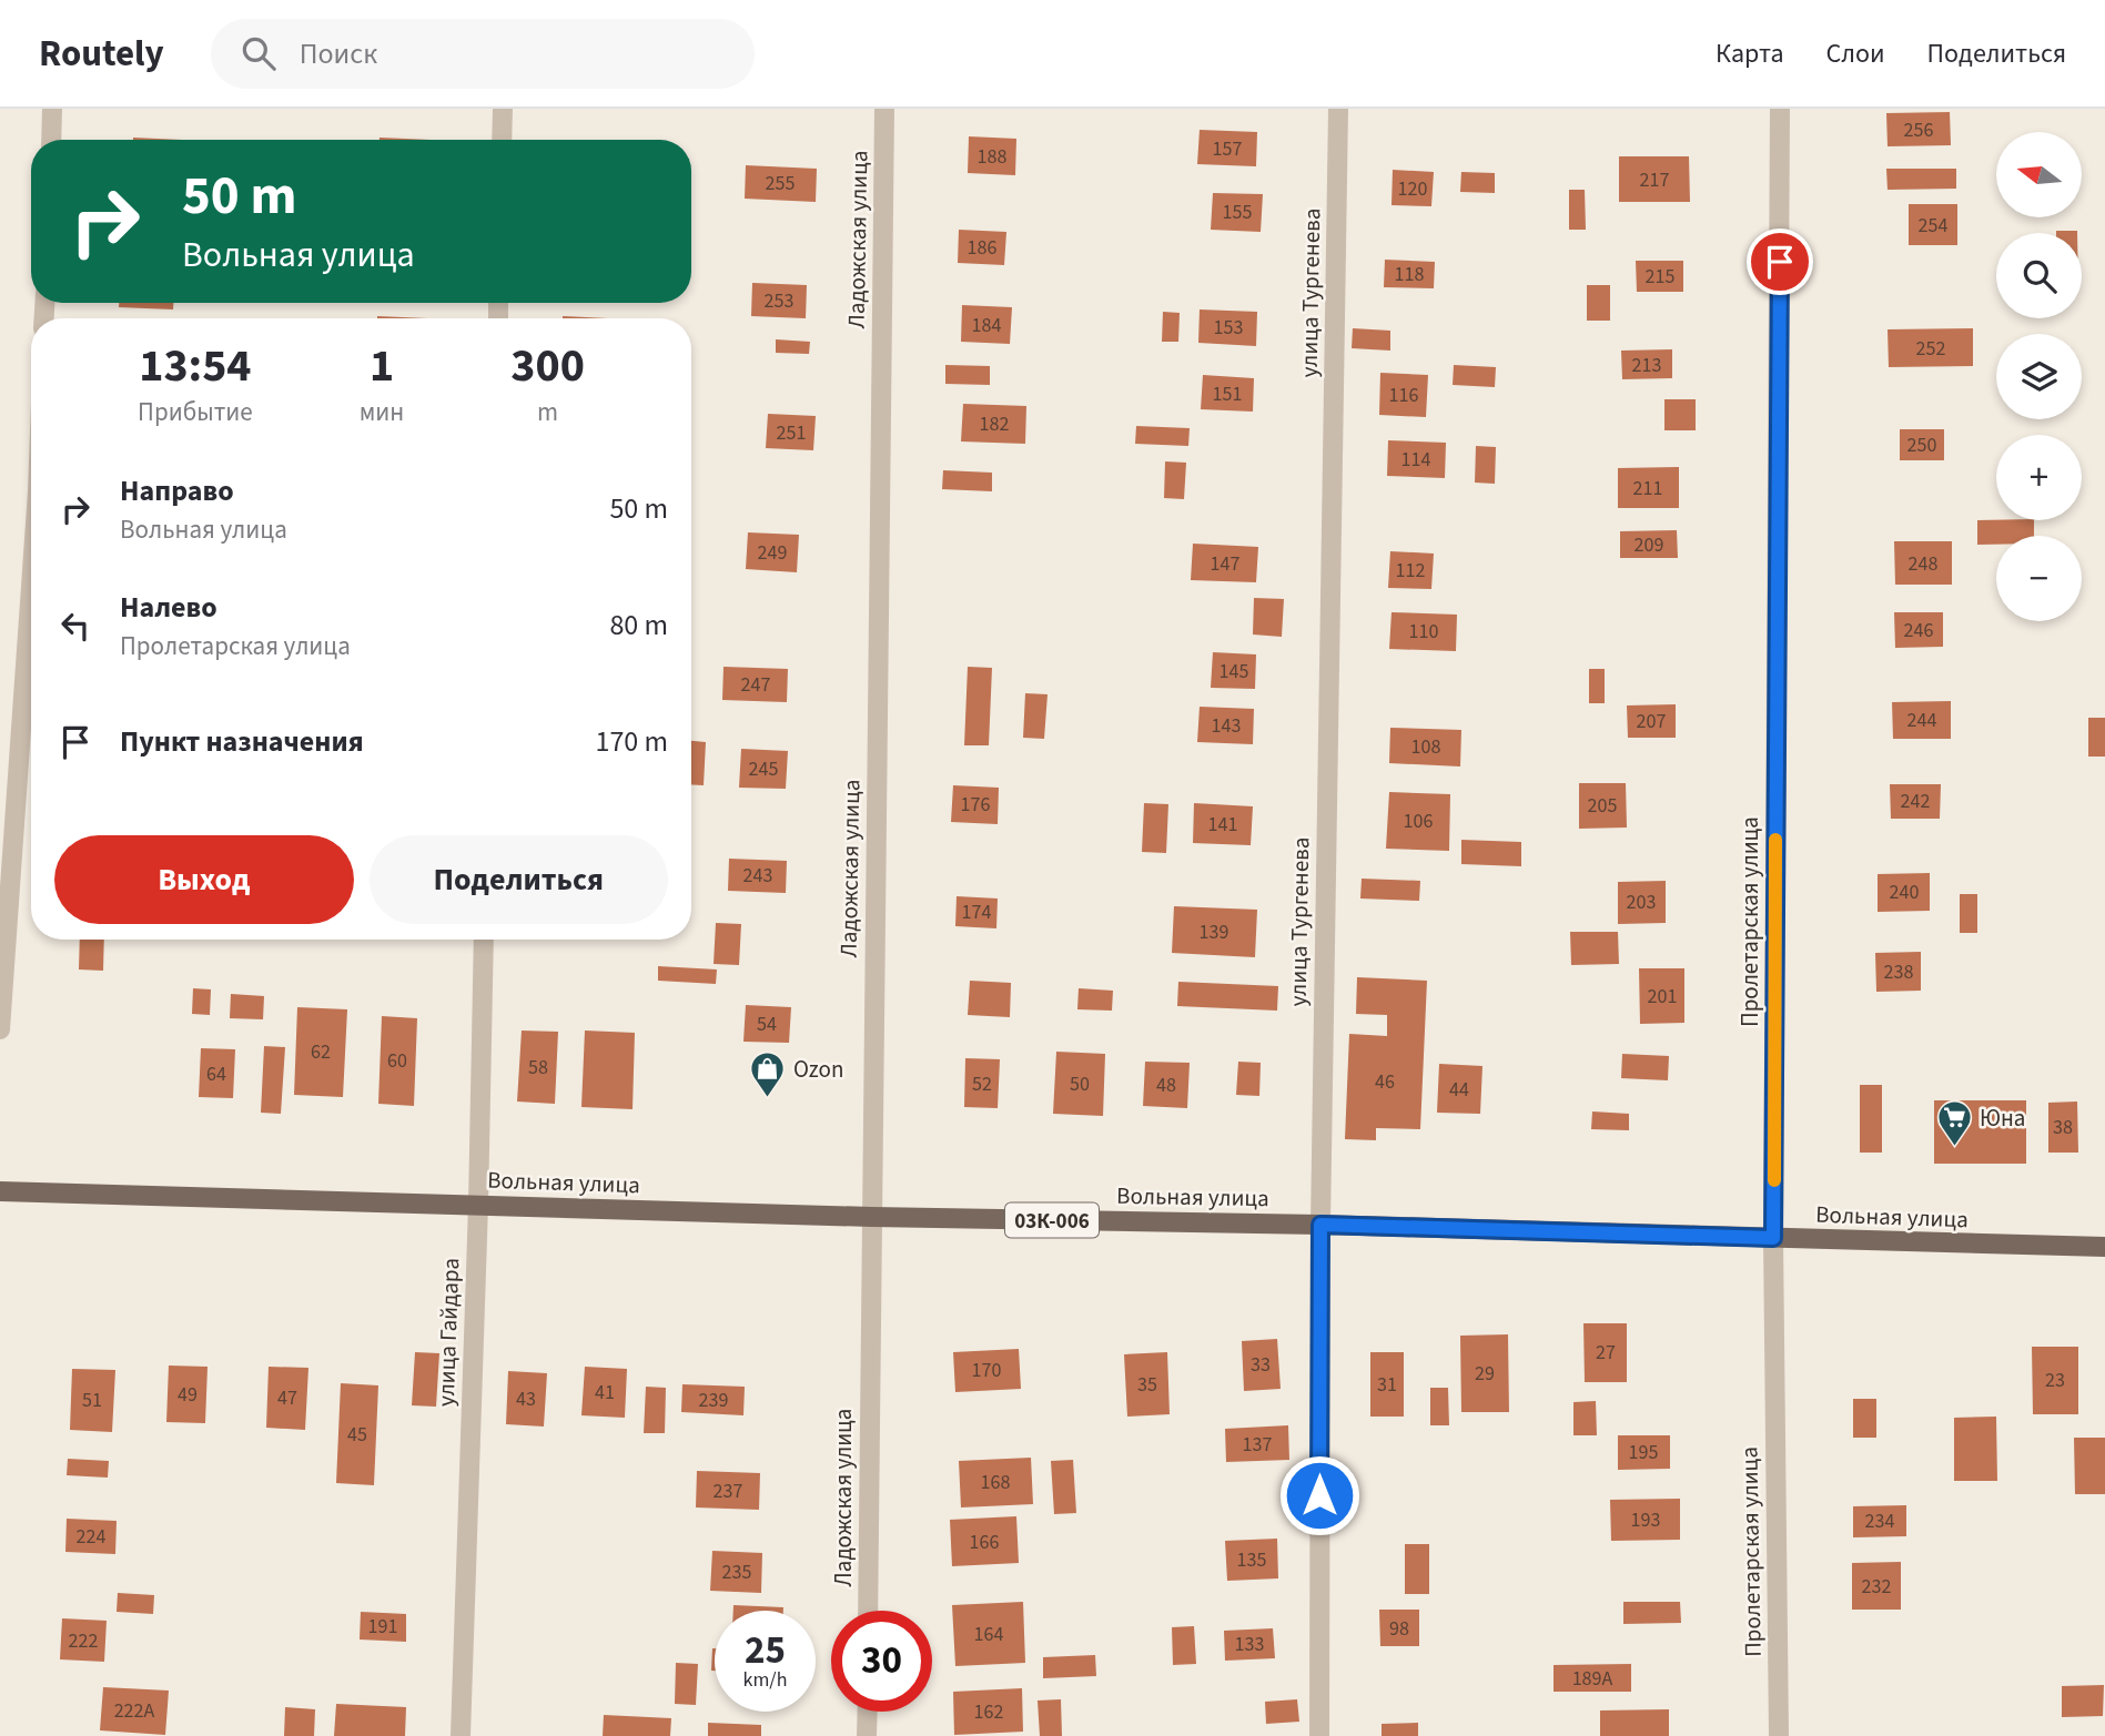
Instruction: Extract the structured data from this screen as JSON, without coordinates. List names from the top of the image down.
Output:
{
  "streets": {
    "main road": ["Вольная улица", "03К-006"],
    "street": [
      "Ладожская улица",
      "улица Тургенева",
      "Пролетарская улица",
      "улица Гайдара"
    ]
  },
  "crossings": [
    ["Ладожская улица", "Вольная улица"],
    ["улица Тургенева", "Вольная улица"],
    ["Пролетарская улица", "Вольная улица"],
    ["Вольная улица", "улица Гайдара"]
  ],
  "places": {
    "shop": ["Ozon"],
    "supermarket": ["Юна"]
  },
  "house_numbers": [
    "256",
    "157",
    "188",
    "217",
    "255",
    "120",
    "155",
    "254",
    "186",
    "118",
    "215",
    "253",
    "184",
    "153",
    "252",
    "213",
    "151",
    "116",
    "182",
    "251",
    "250",
    "114",
    "211",
    "209",
    "249",
    "147",
    "248",
    "112",
    "246",
    "110",
    "145",
    "247",
    "244",
    "207",
    "143",
    "108",
    "245",
    "242",
    "176",
    "205",
    "106",
    "141",
    "243",
    "240",
    "203",
    "174",
    "139",
    "238",
    "201",
    "54",
    "62",
    "60",
    "58",
    "64",
    "46",
    "52",
    "50",
    "48",
    "44",
    "38",
    "27",
    "33",
    "170",
    "29",
    "23",
    "35",
    "31",
    "41",
    "49",
    "47",
    "43",
    "51",
    "239",
    "45",
    "137",
    "195",
    "168",
    "237",
    "193",
    "234",
    "224",
    "166",
    "135",
    "235",
    "232",
    "191",
    "98",
    "164",
    "222",
    "133",
    "189А",
    "222А",
    "162"
  ],
  "north": "left",
  "page": {
    "header": "Routely",
    "search": "Поиск",
    "nav": ["Карта", "Слои", "Поделиться"],
    "map_buttons": ["+", "−"],
    "turn": ["50 m", "Вольная улица"],
    "eta": [
      "13:54",
      "Прибытие",
      "1",
      "мин",
      "300",
      "m"
    ],
    "list": [
      {
        "name": "Направо",
        "note": "Вольная улица",
        "value": "50 m"
      },
      {
        "name": "Налево",
        "note": "Пролетарская улица",
        "value": "80 m"
      },
      {
        "name": "Пункт назначения",
        "value": "170 m"
      }
    ],
    "buttons": ["Выход", "Поделиться"],
    "speed": "25 km/h",
    "limit": "30"
  }
}
